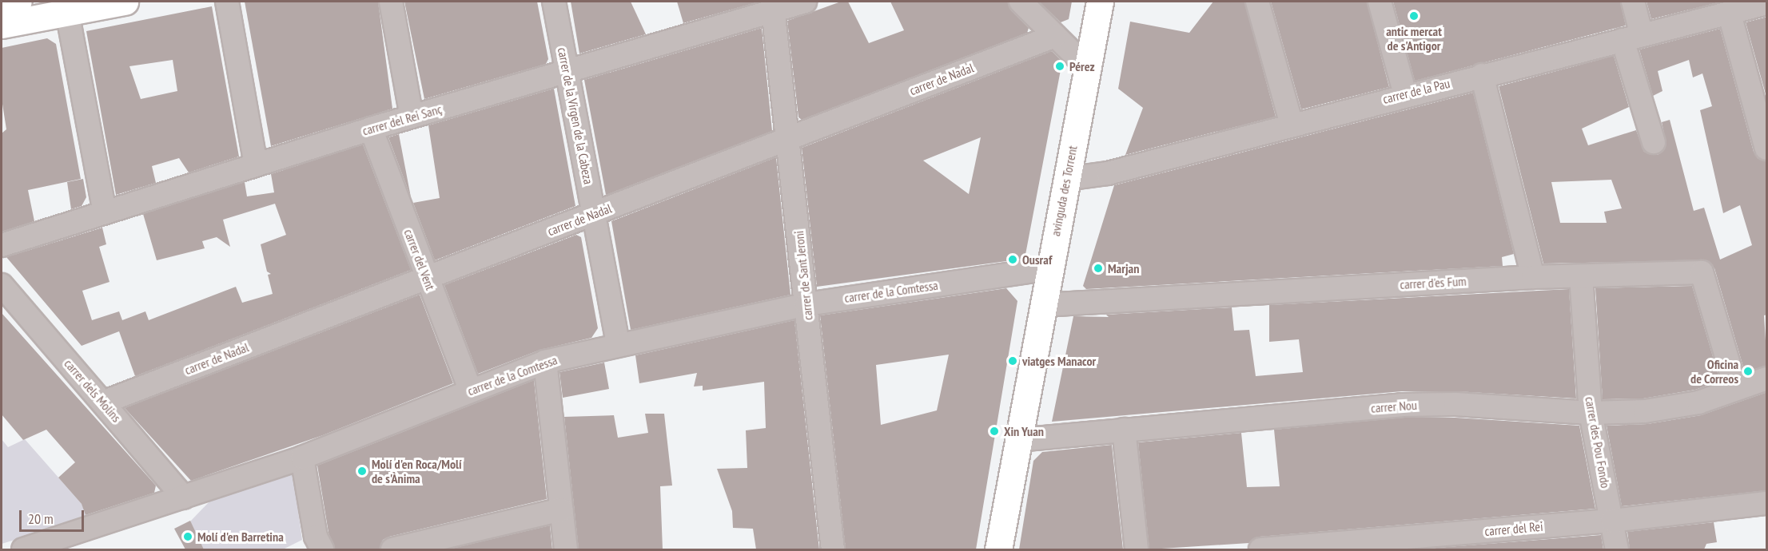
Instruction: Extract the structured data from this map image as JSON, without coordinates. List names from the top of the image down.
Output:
{
  "streets": {
    "main road": ["avinguda des Torrent"],
    "street": [
      "carrer de Nadal",
      "carrer de la Pau",
      "carrer de la Virgen de la Cabeza",
      "carrer del Rei Sanç",
      "carrer del Vent",
      "carrer de Sant Jeroni",
      "carrer d'es Fum",
      "carrer de la Comtessa",
      "carrer dels Molins",
      "carrer Nou",
      "carrer des Pou Fondo",
      "carrer del Rei"
    ]
  },
  "crossings": [
    ["carrer de Nadal", "carrer de la Virgen de la Cabeza"],
    ["carrer de Nadal", "carrer del Vent"],
    ["carrer de Nadal", "carrer de Sant Jeroni"],
    ["carrer de Nadal", "carrer dels Molins"],
    ["carrer de la Pau", "avinguda des Torrent"],
    ["carrer de la Virgen de la Cabeza", "carrer del Rei Sanç"],
    ["carrer de la Virgen de la Cabeza", "carrer de la Comtessa"],
    ["carrer del Rei Sanç", "carrer del Vent"],
    ["carrer del Rei Sanç", "carrer de Sant Jeroni"],
    ["avinguda des Torrent", "carrer d'es Fum"],
    ["avinguda des Torrent", "carrer de la Comtessa"],
    ["avinguda des Torrent", "carrer Nou"],
    ["carrer del Vent", "carrer de la Comtessa"],
    ["carrer de Sant Jeroni", "carrer de la Comtessa"],
    ["carrer d'es Fum", "carrer Nou"],
    ["carrer d'es Fum", "carrer des Pou Fondo"],
    ["carrer de la Comtessa", "carrer dels Molins"],
    ["carrer Nou", "carrer des Pou Fondo"],
    ["carrer des Pou Fondo", "carrer del Rei"]
  ],
  "places": [
    "antic mercat de s'Antigor",
    "Pérez",
    "Ousraf",
    "Marjan",
    "viatges Manacor",
    "Oficina de Correos",
    "Xin Yuan",
    "Molí d'en Roca/Molí de s'Ànima",
    "Molí d'en Barretina"
  ],
  "scale_bar": "20 m"
}
